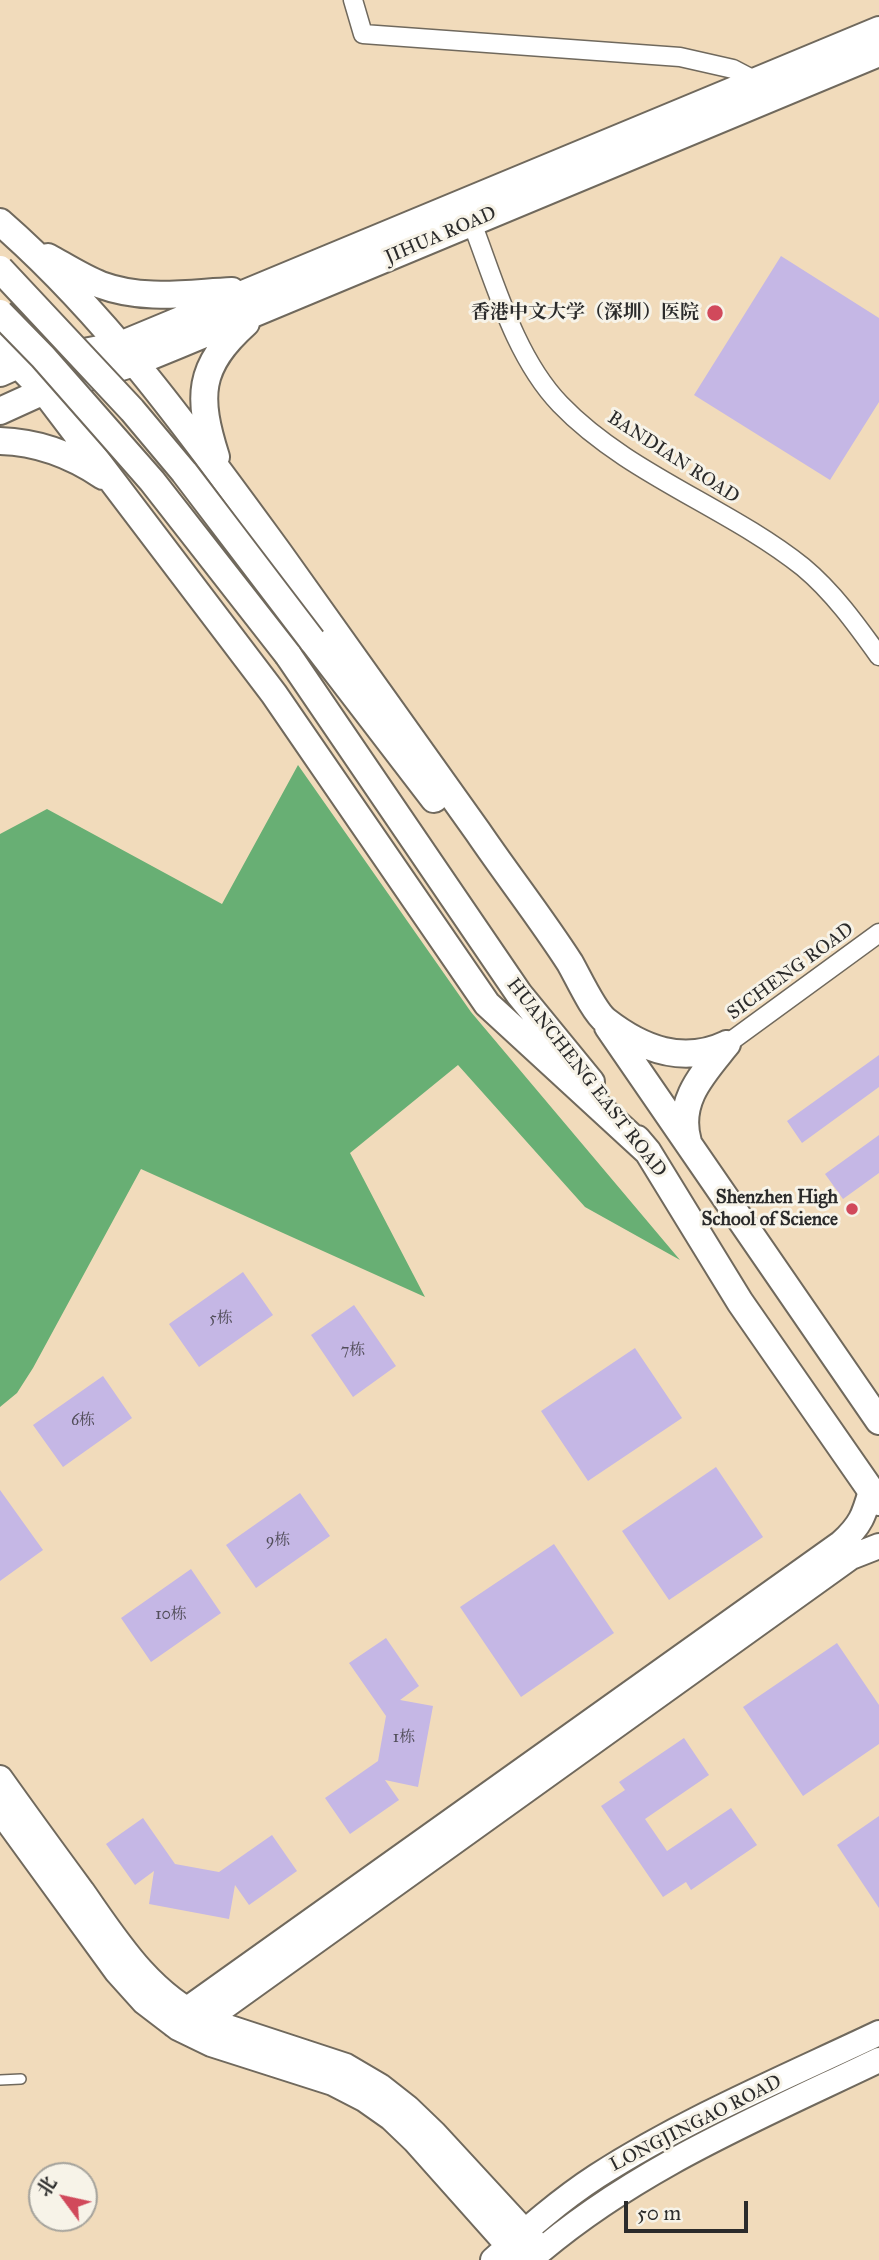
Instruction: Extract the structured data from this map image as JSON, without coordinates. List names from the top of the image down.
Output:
{
  "streets": {
    "main road": ["JIHUA ROAD", "HUANCHENG EAST ROAD"],
    "street": ["BANDIAN ROAD", "SICHENG ROAD", "LONGJINGAO ROAD"]
  },
  "crossings": [
    ["JIHUA ROAD", "BANDIAN ROAD"]
  ],
  "places": ["香港中文大学（深圳）医院", "Shenzhen High School of Science"],
  "house_numbers": [
    "5栋",
    "7栋",
    "6栋",
    "9栋",
    "10栋",
    "1栋"
  ],
  "scale_bar": "50 m",
  "north": "top left"
}
